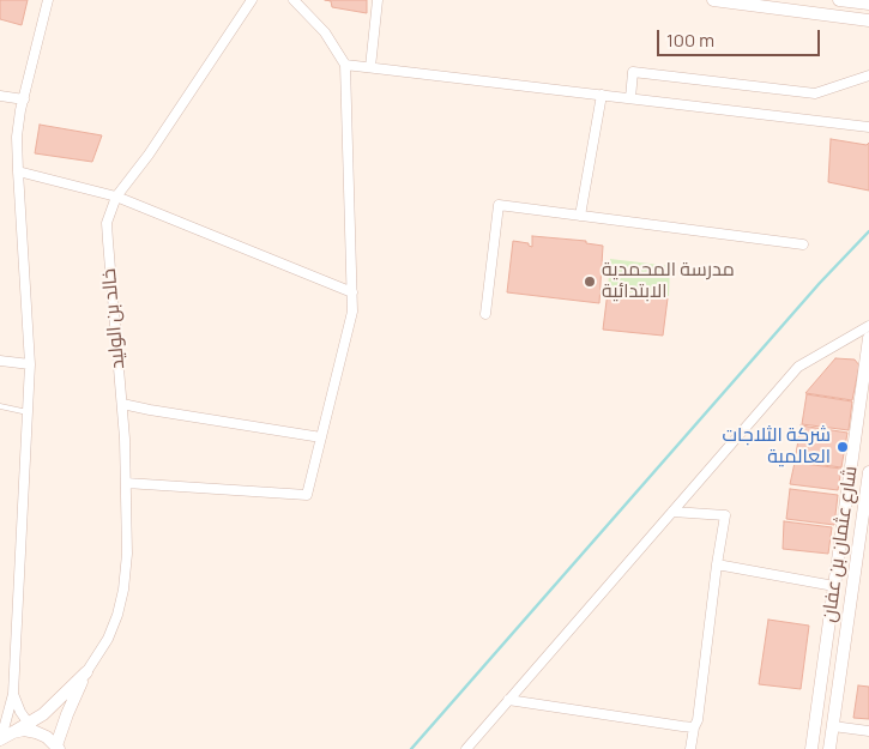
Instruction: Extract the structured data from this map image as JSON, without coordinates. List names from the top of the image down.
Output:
{
  "streets": {
    "street": ["خالد بن الوليد", "شارع عثمان بن عفان"]
  },
  "places": ["مدرسة المحمدية الابتدائية", "شركة الثلاجات العالمية"],
  "scale_bar": "100 m"
}
